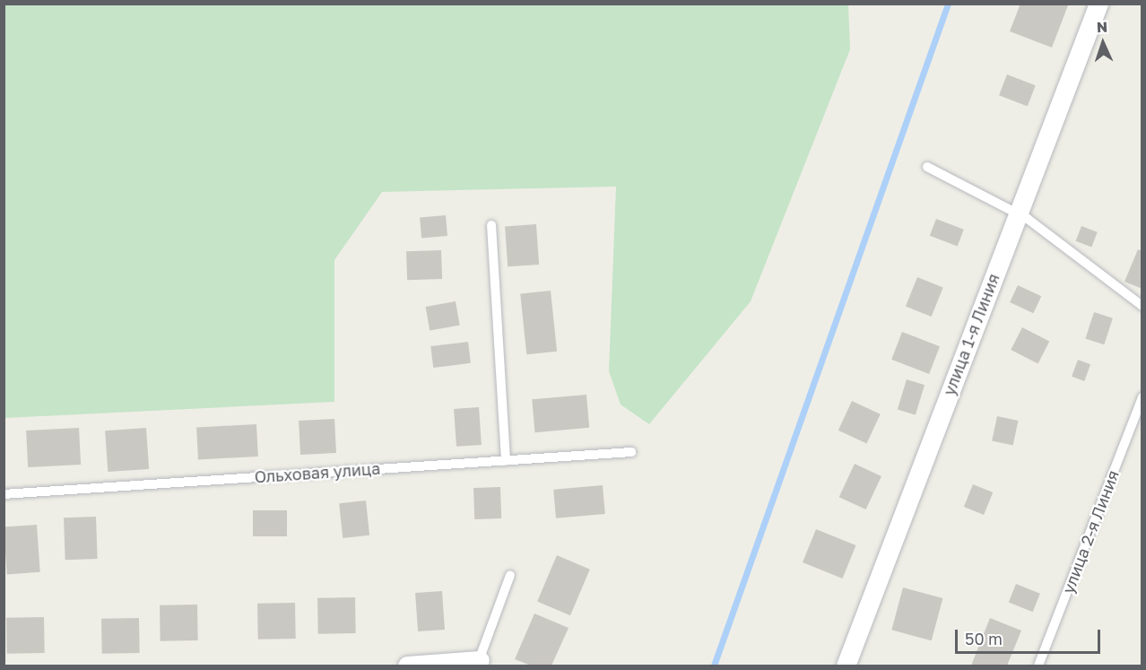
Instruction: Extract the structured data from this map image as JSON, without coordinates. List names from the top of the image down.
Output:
{
  "streets": {
    "street": ["улица 1-я Линия"],
    "lane": ["Ольховая улица", "улица 2-я Линия"]
  },
  "scale_bar": "50 m",
  "north": "top"
}
